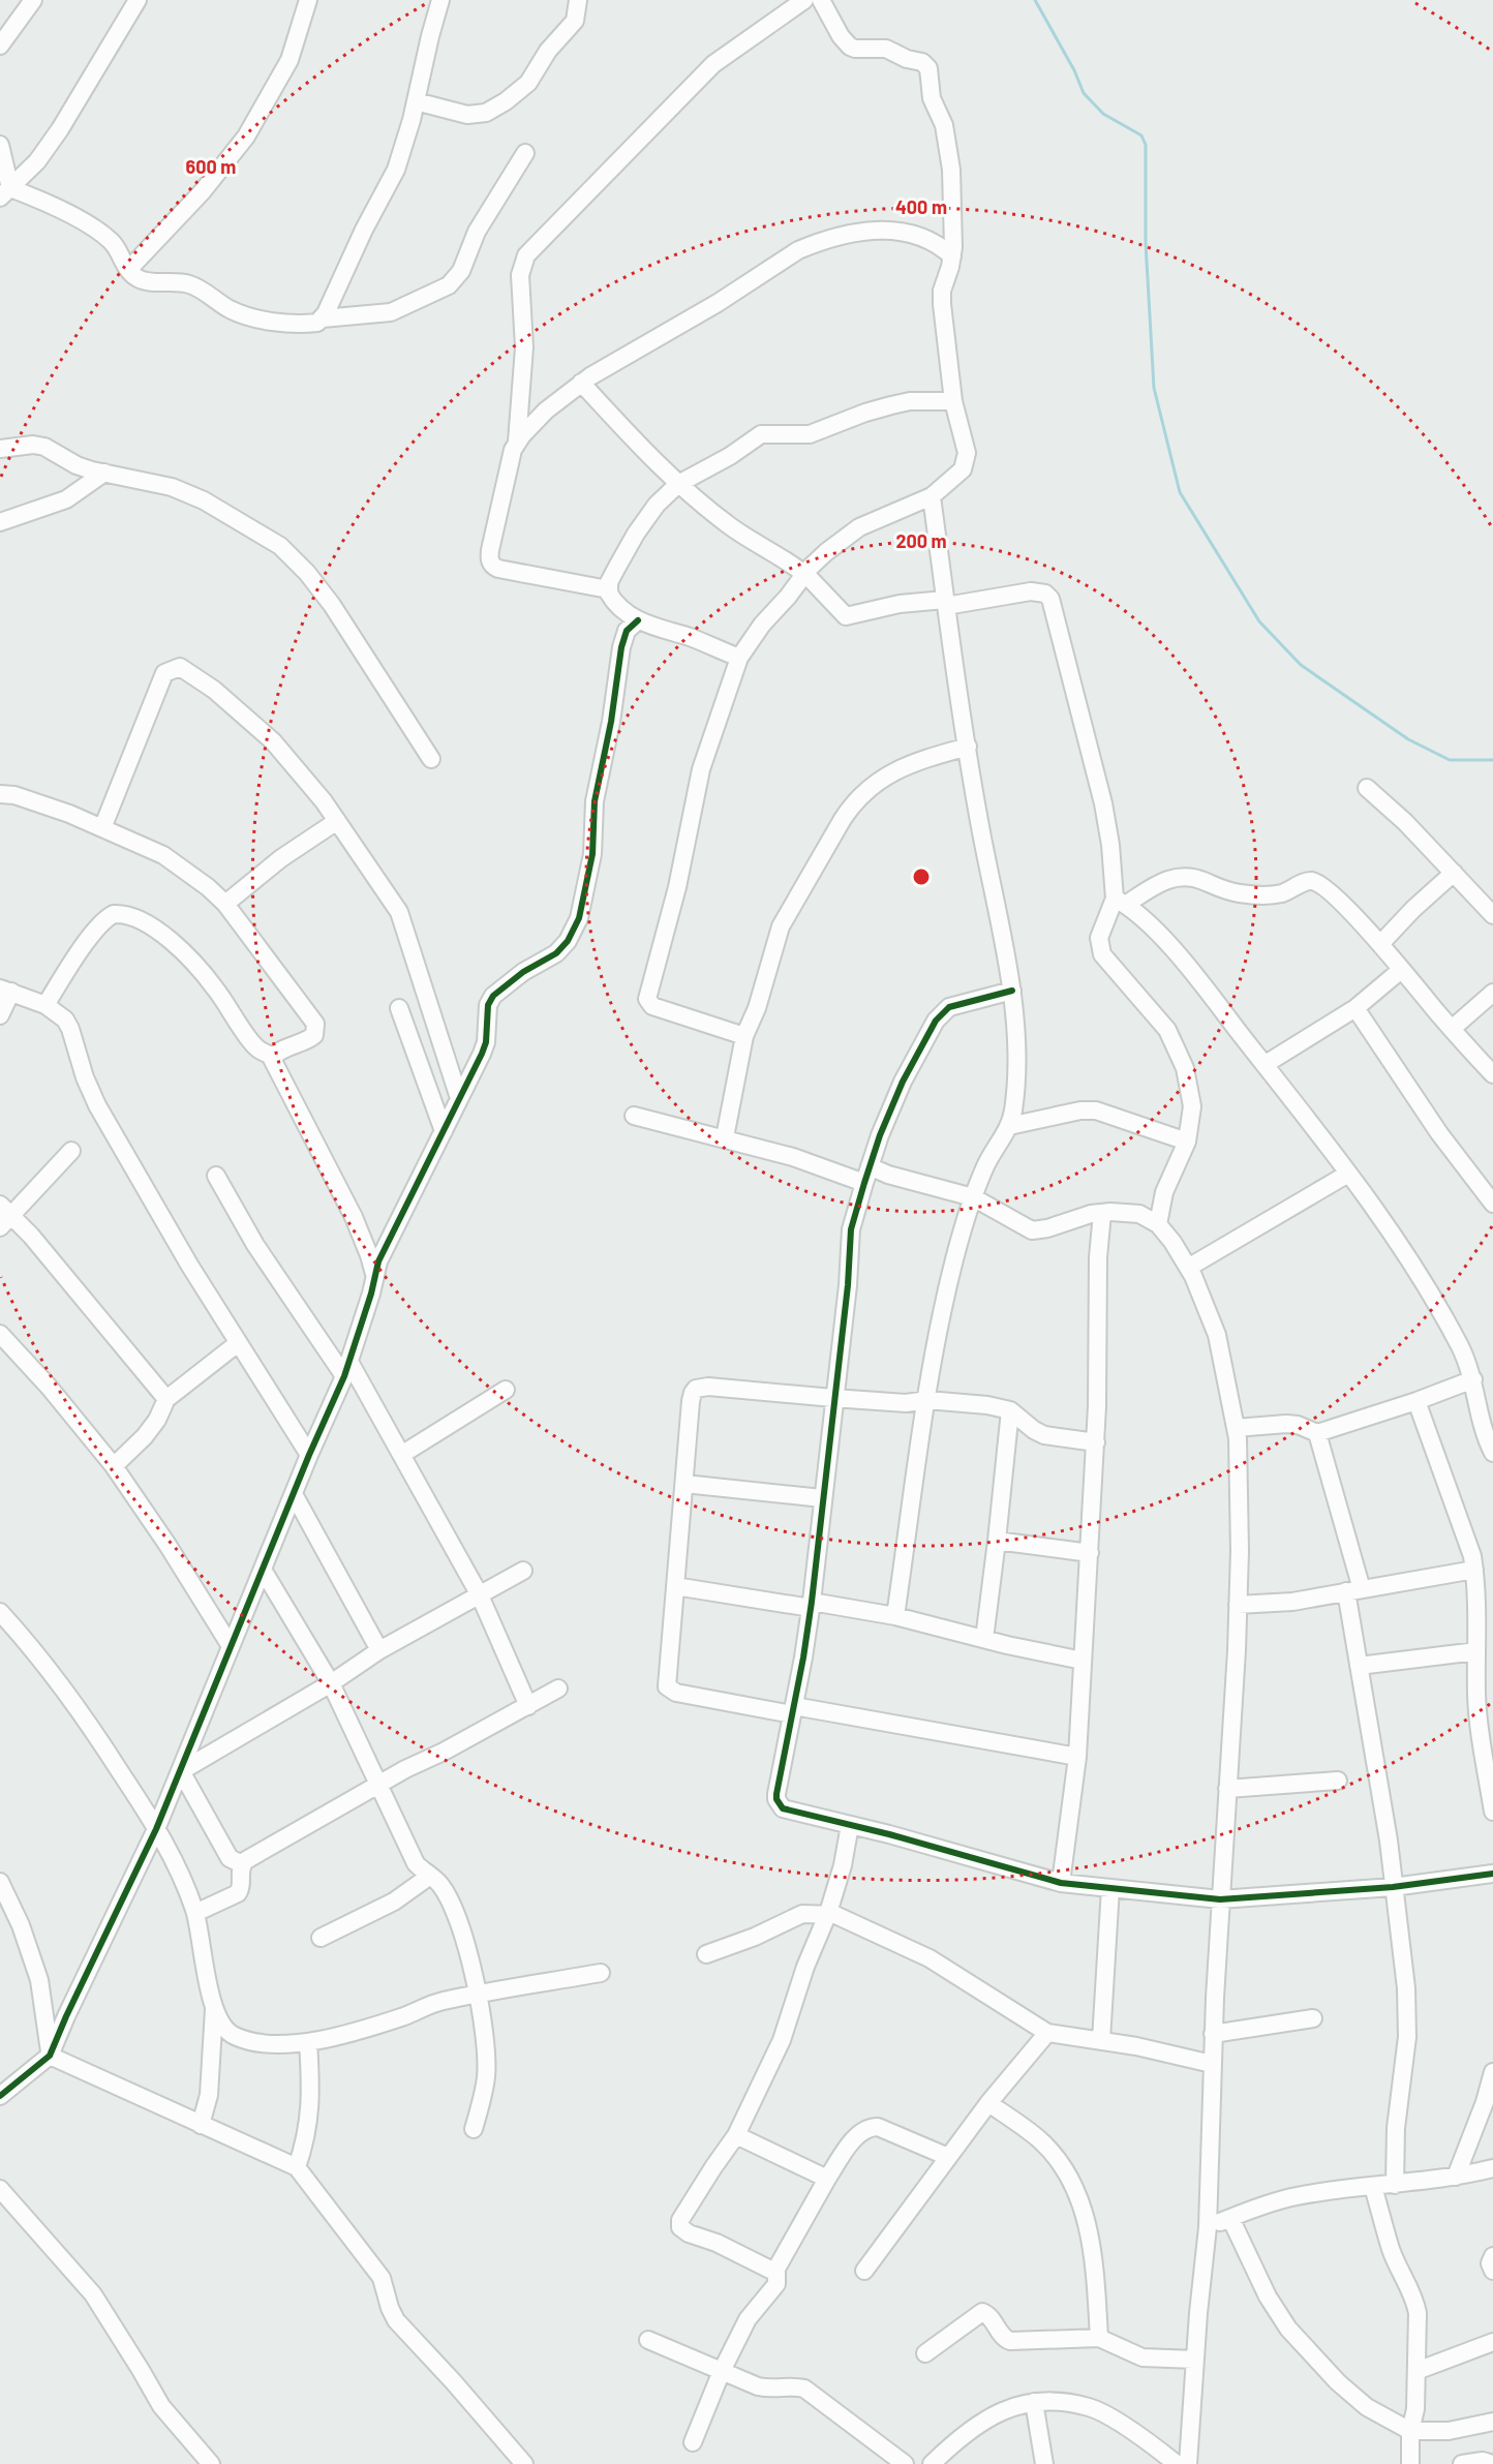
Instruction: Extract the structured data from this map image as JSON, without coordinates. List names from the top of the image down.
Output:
{
  "rings": ["600 m", "400 m", "200 m"]
}
